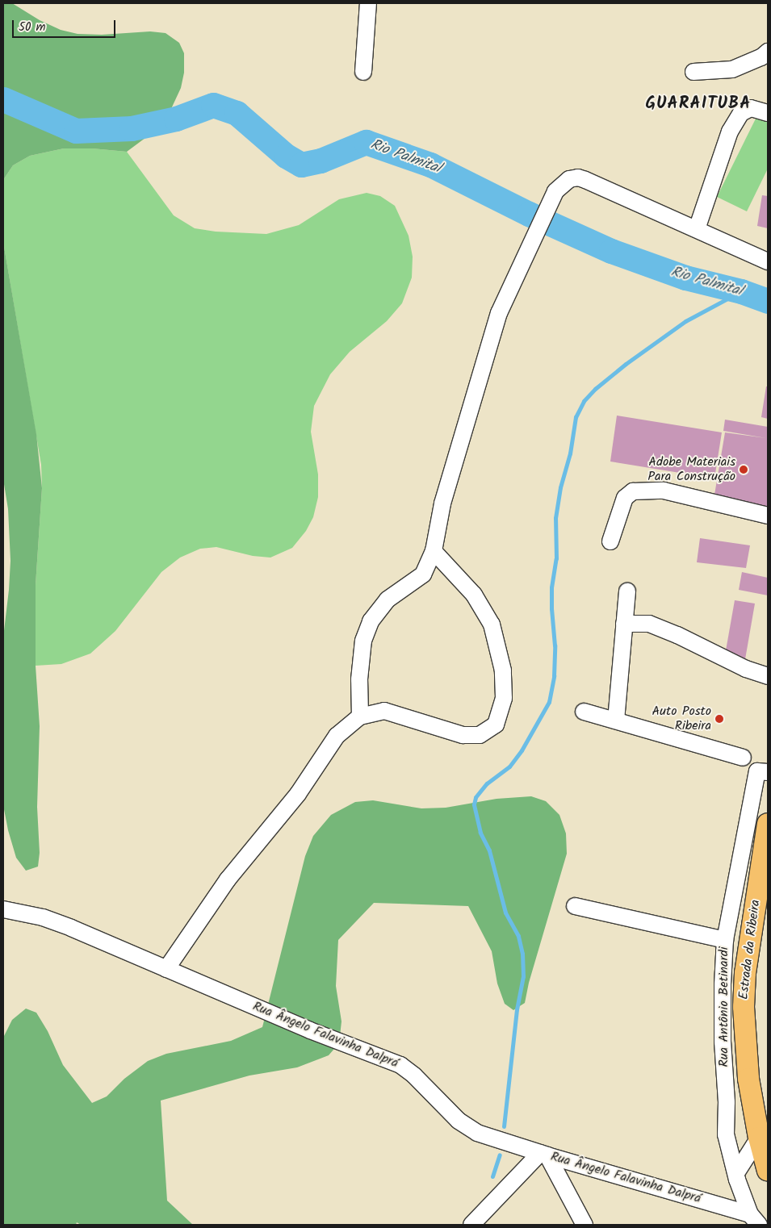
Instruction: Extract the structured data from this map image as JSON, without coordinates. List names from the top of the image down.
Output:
{
  "streets": {
    "main road": ["Estrada da Ribeira"],
    "street": ["Rua Antônio Betinardi", "Rua Ângelo Falavinha Dalprá"]
  },
  "crossings": [
    ["Rua Antônio Betinardi", "Rua Ângelo Falavinha Dalprá"]
  ],
  "districts": ["GUARAITUBA"],
  "water": ["Rio Palmital"],
  "places": ["Adobe Materiais Para Construção", "Auto Posto Ribeira"],
  "scale_bar": "50 m"
}
